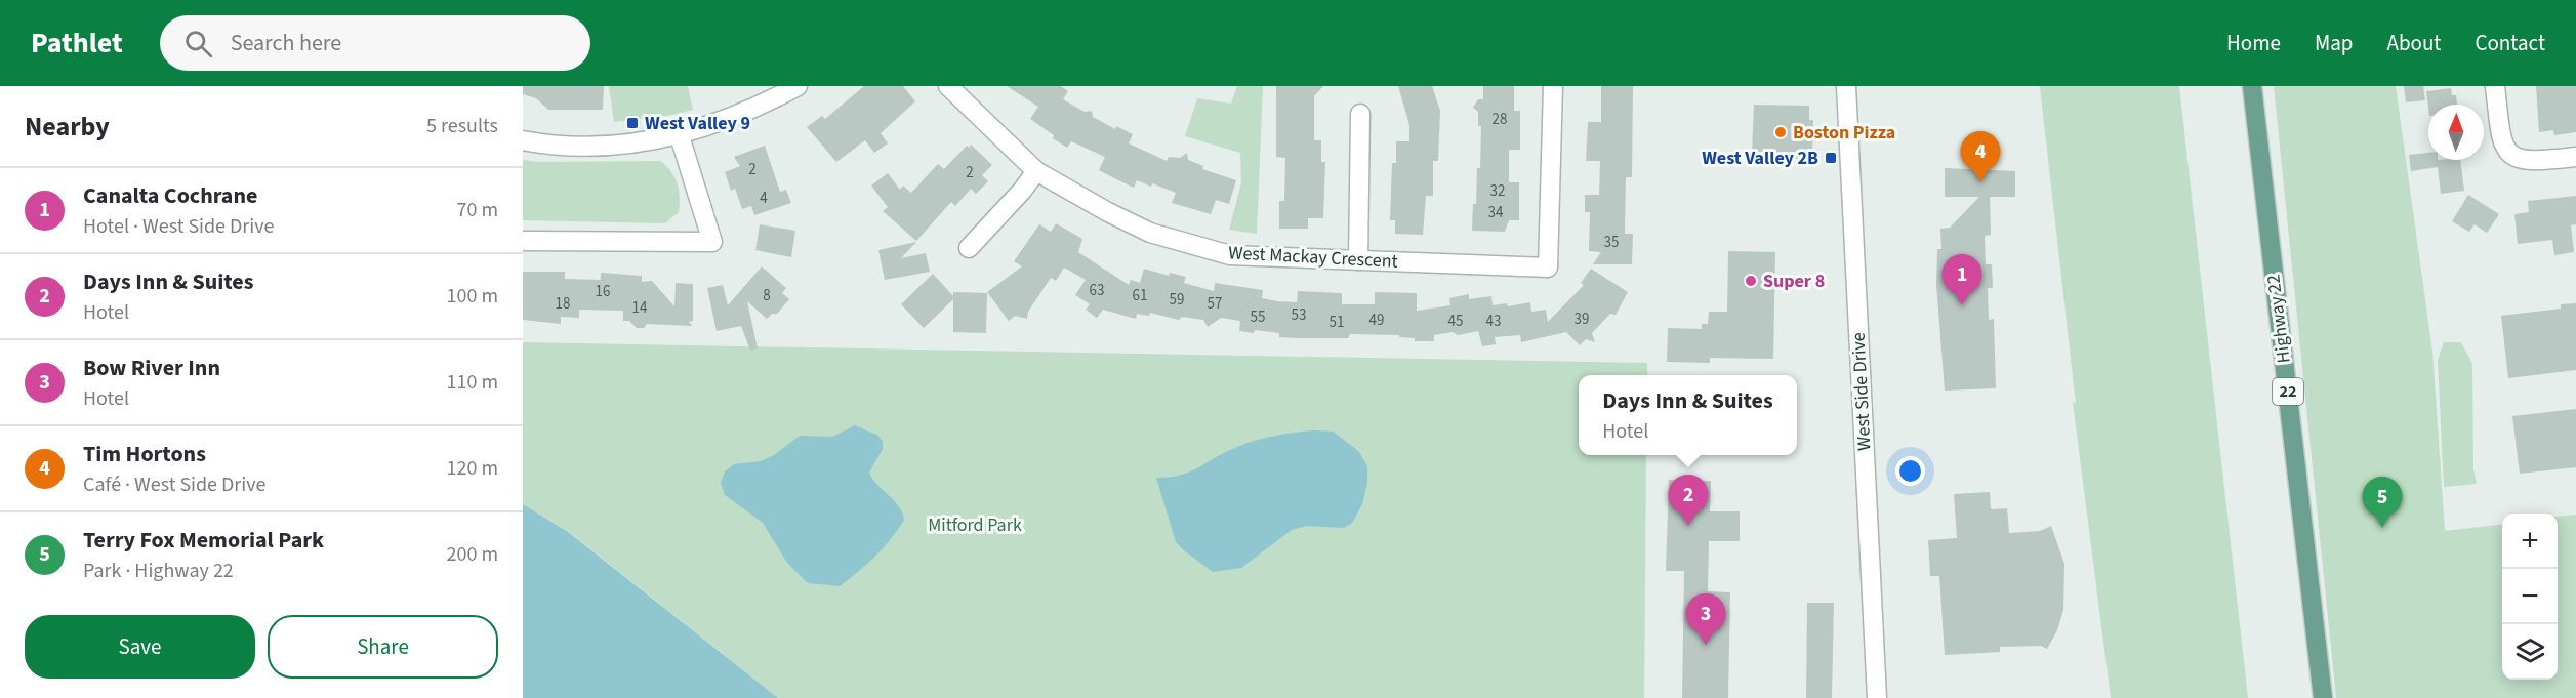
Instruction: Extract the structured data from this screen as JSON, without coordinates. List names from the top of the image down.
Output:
{
  "streets": {
    "main road": ["Highway 22", "22"],
    "street": ["West Mackay Crescent", "West Side Drive"]
  },
  "parks": ["Mitford Park"],
  "places": {
    "transit": ["West Valley 9", "West Valley 2B"],
    "other": ["Boston Pizza", "Super 8"]
  },
  "house_numbers": [
    "28",
    "2",
    "2",
    "32",
    "4",
    "34",
    "35",
    "63",
    "16",
    "8",
    "61",
    "59",
    "18",
    "57",
    "14",
    "53",
    "55",
    "39",
    "49",
    "45",
    "43",
    "51"
  ],
  "north": "top",
  "page": {
    "header": "Pathlet",
    "search": "Search here",
    "nav": [
      "Home",
      "Map",
      "About",
      "Contact"
    ],
    "heading": ["Nearby", "5 results"],
    "pins": [
      "4",
      "1",
      "2",
      "5",
      "3"
    ],
    "list": [
      {
        "mark": "1",
        "name": "Canalta Cochrane",
        "note": "Hotel · West Side Drive",
        "value": "70 m"
      },
      {
        "mark": "2",
        "name": "Days Inn & Suites",
        "note": "Hotel",
        "value": "100 m"
      },
      {
        "mark": "3",
        "name": "Bow River Inn",
        "note": "Hotel",
        "value": "110 m"
      },
      {
        "mark": "4",
        "name": "Tim Hortons",
        "note": "Café · West Side Drive",
        "value": "120 m"
      },
      {
        "mark": "5",
        "name": "Terry Fox Memorial Park",
        "note": "Park · Highway 22",
        "value": "200 m"
      }
    ],
    "popup": ["Days Inn & Suites", "Hotel"],
    "map_buttons": ["+", "−"],
    "buttons": ["Save", "Share"]
  }
}
